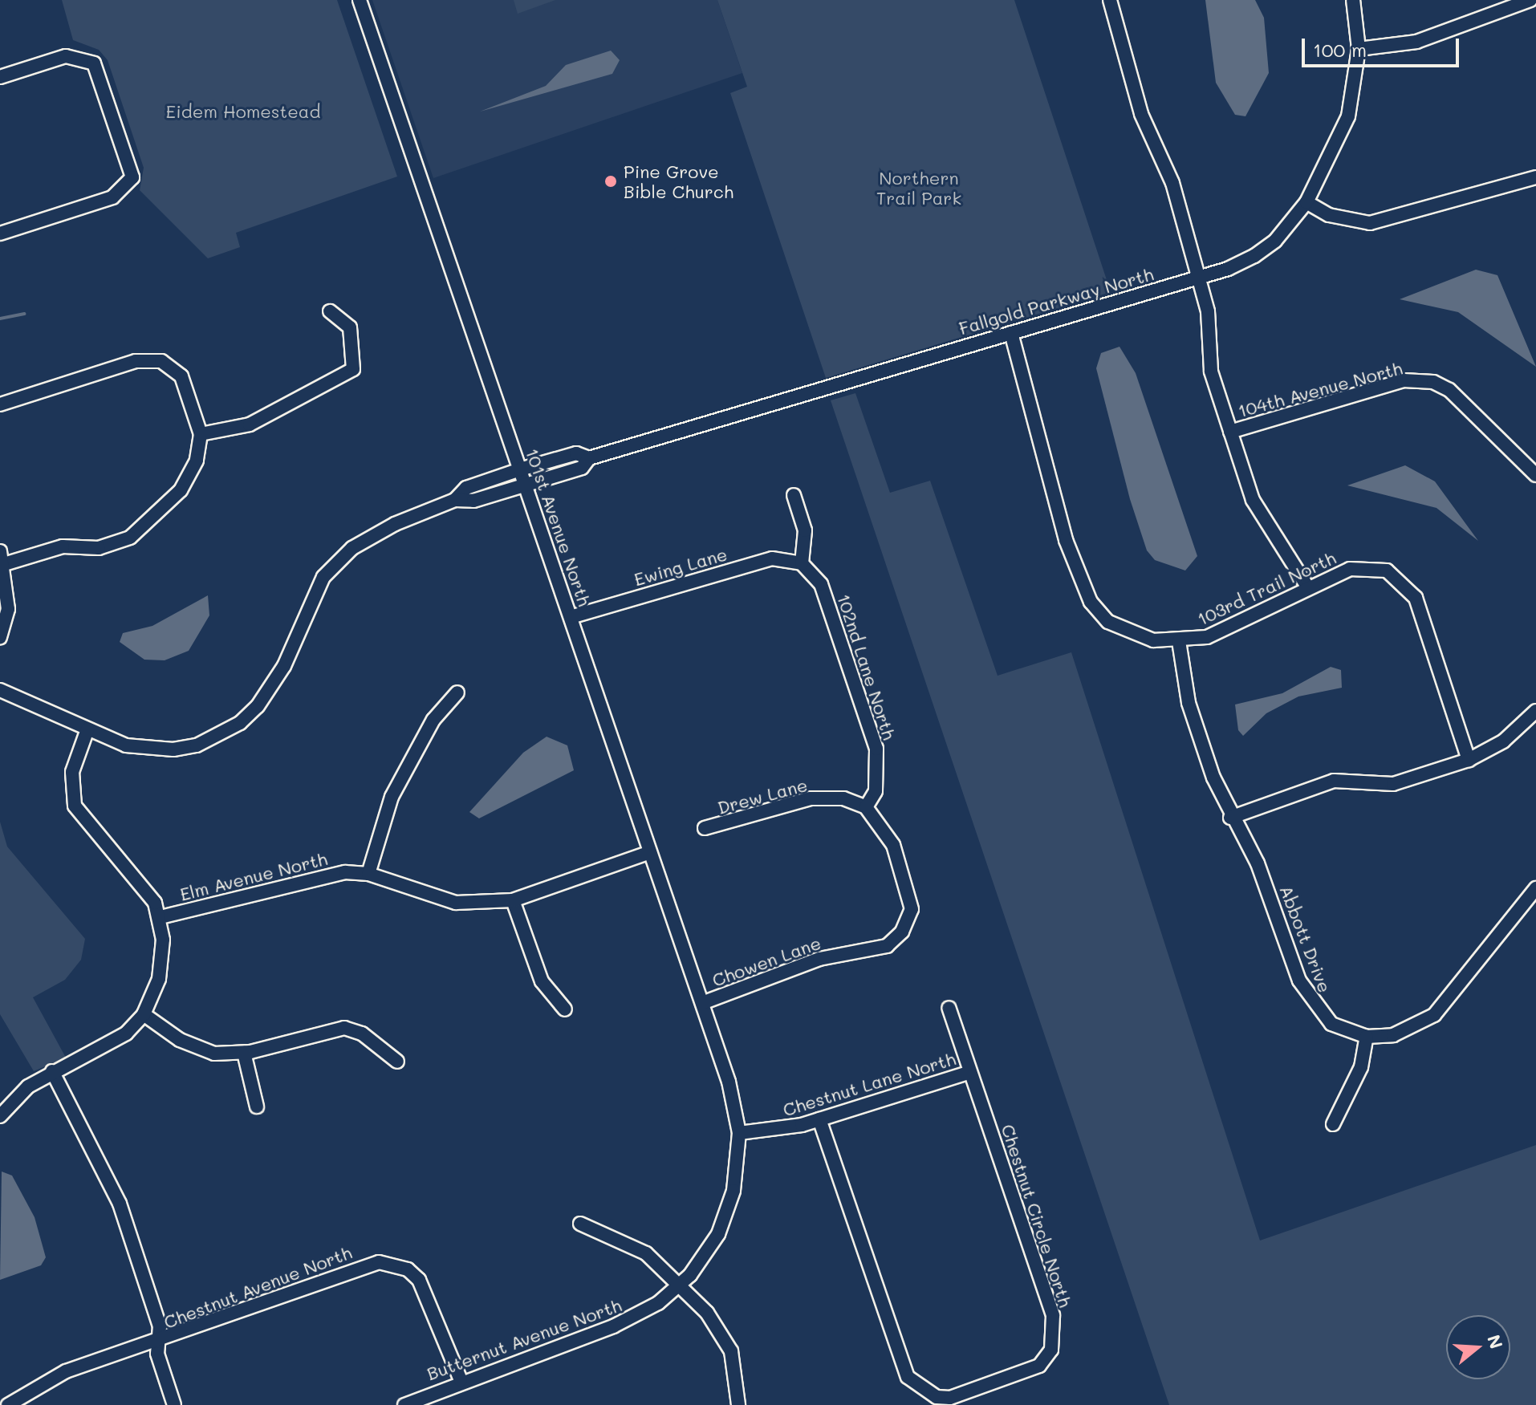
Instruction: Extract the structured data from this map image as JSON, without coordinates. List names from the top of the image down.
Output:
{
  "streets": {
    "street": [
      "Fallgold Parkway North",
      "104th Avenue North",
      "101st Avenue North",
      "Ewing Lane",
      "103rd Trail North",
      "102nd Lane North",
      "Drew Lane",
      "Elm Avenue North",
      "Abbott Drive",
      "Chowen Lane",
      "Chestnut Lane North",
      "Chestnut Circle North",
      "Chestnut Avenue North",
      "Butternut Avenue North"
    ]
  },
  "crossings": [
    ["Fallgold Parkway North", "101st Avenue North"],
    ["Fallgold Parkway North", "103rd Trail North"],
    ["101st Avenue North", "Ewing Lane"],
    ["101st Avenue North", "Elm Avenue North"],
    ["101st Avenue North", "Chowen Lane"],
    ["101st Avenue North", "Butternut Avenue North"],
    ["Ewing Lane", "102nd Lane North"],
    ["103rd Trail North", "Abbott Drive"],
    ["102nd Lane North", "Drew Lane"],
    ["102nd Lane North", "Chowen Lane"],
    ["Drew Lane", "Chowen Lane"],
    ["Chestnut Lane North", "Chestnut Circle North"],
    ["Chestnut Lane North", "Butternut Avenue North"],
    ["Chestnut Avenue North", "Butternut Avenue North"]
  ],
  "parks": ["Eidem Homestead", "Northern Trail Park"],
  "places": ["Pine Grove Bible Church"],
  "scale_bar": "100 m",
  "north": "right"
}
